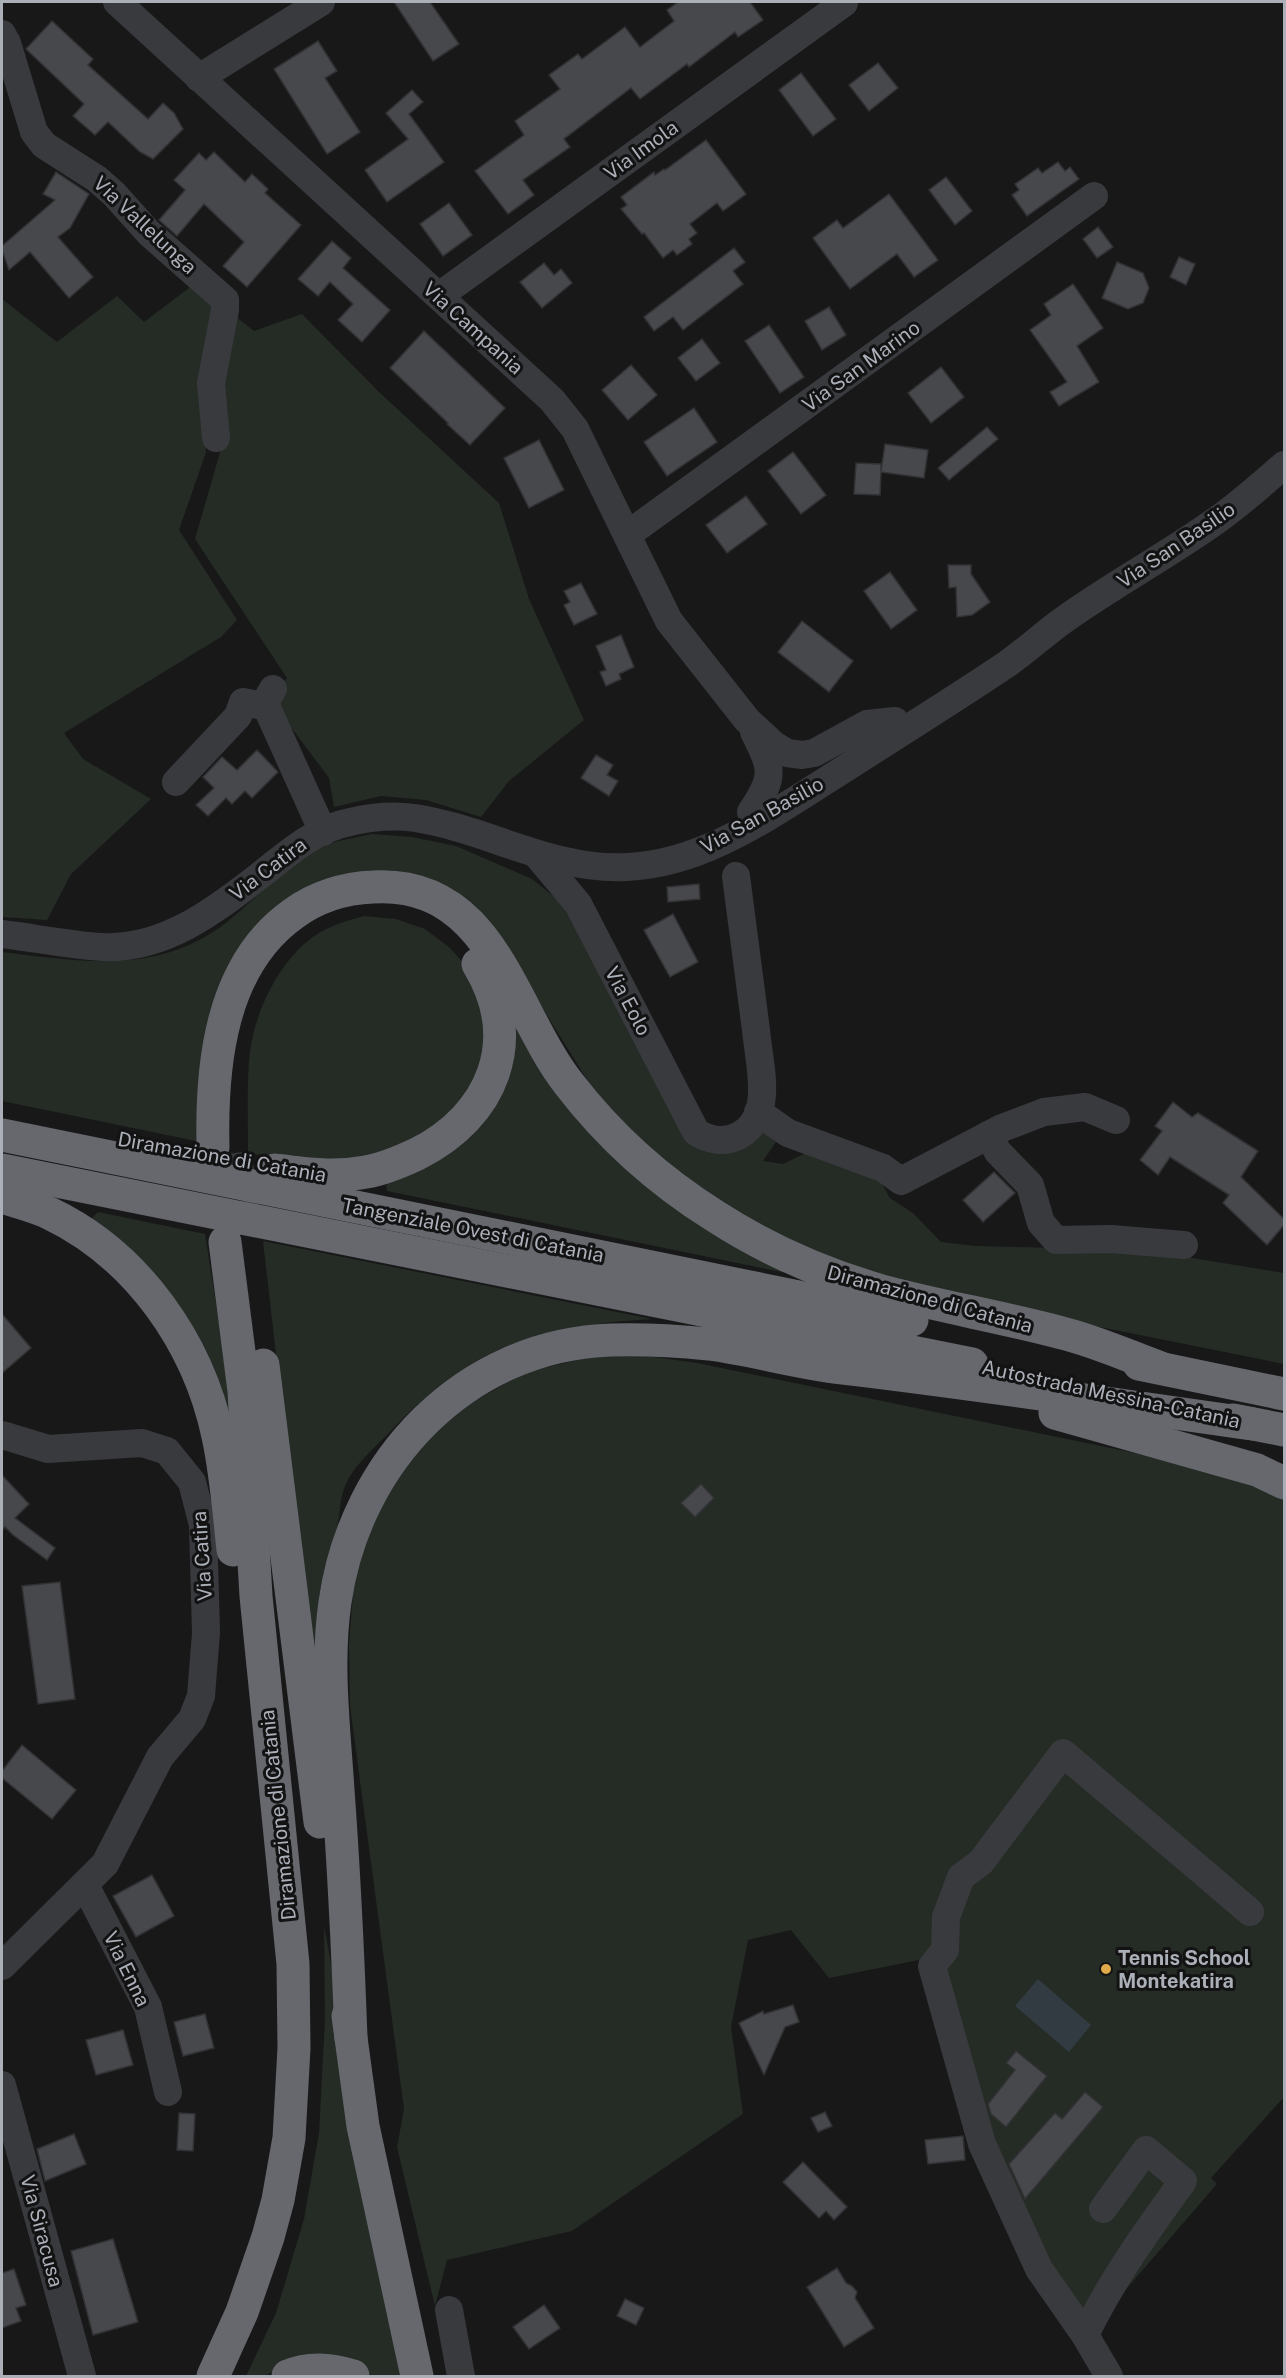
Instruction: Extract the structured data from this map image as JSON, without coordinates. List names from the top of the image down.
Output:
{
  "streets": {
    "highway": ["Diramazione di Catania", "Tangenziale Ovest di Catania", "Autostrada Messina-Catania"],
    "street": [
      "Via Imola",
      "Via Vallelunga",
      "Via Campania",
      "Via San Marino",
      "Via San Basilio",
      "Via Catira",
      "Via Eolo",
      "Via Enna",
      "Via Siracusa"
    ]
  },
  "crossings": [
    ["Via Imola", "Via Campania"],
    ["Via Campania", "Via San Marino"],
    ["Via San Basilio", "Via Catira"],
    ["Via San Basilio", "Via Eolo"],
    ["Via Catira", "Via Eolo"],
    ["Via Catira", "Via Enna"],
    ["Diramazione di Catania", "Autostrada Messina-Catania"],
    ["Tangenziale Ovest di Catania", "Autostrada Messina-Catania"]
  ],
  "places": ["Tennis School Montekatira"]
}
